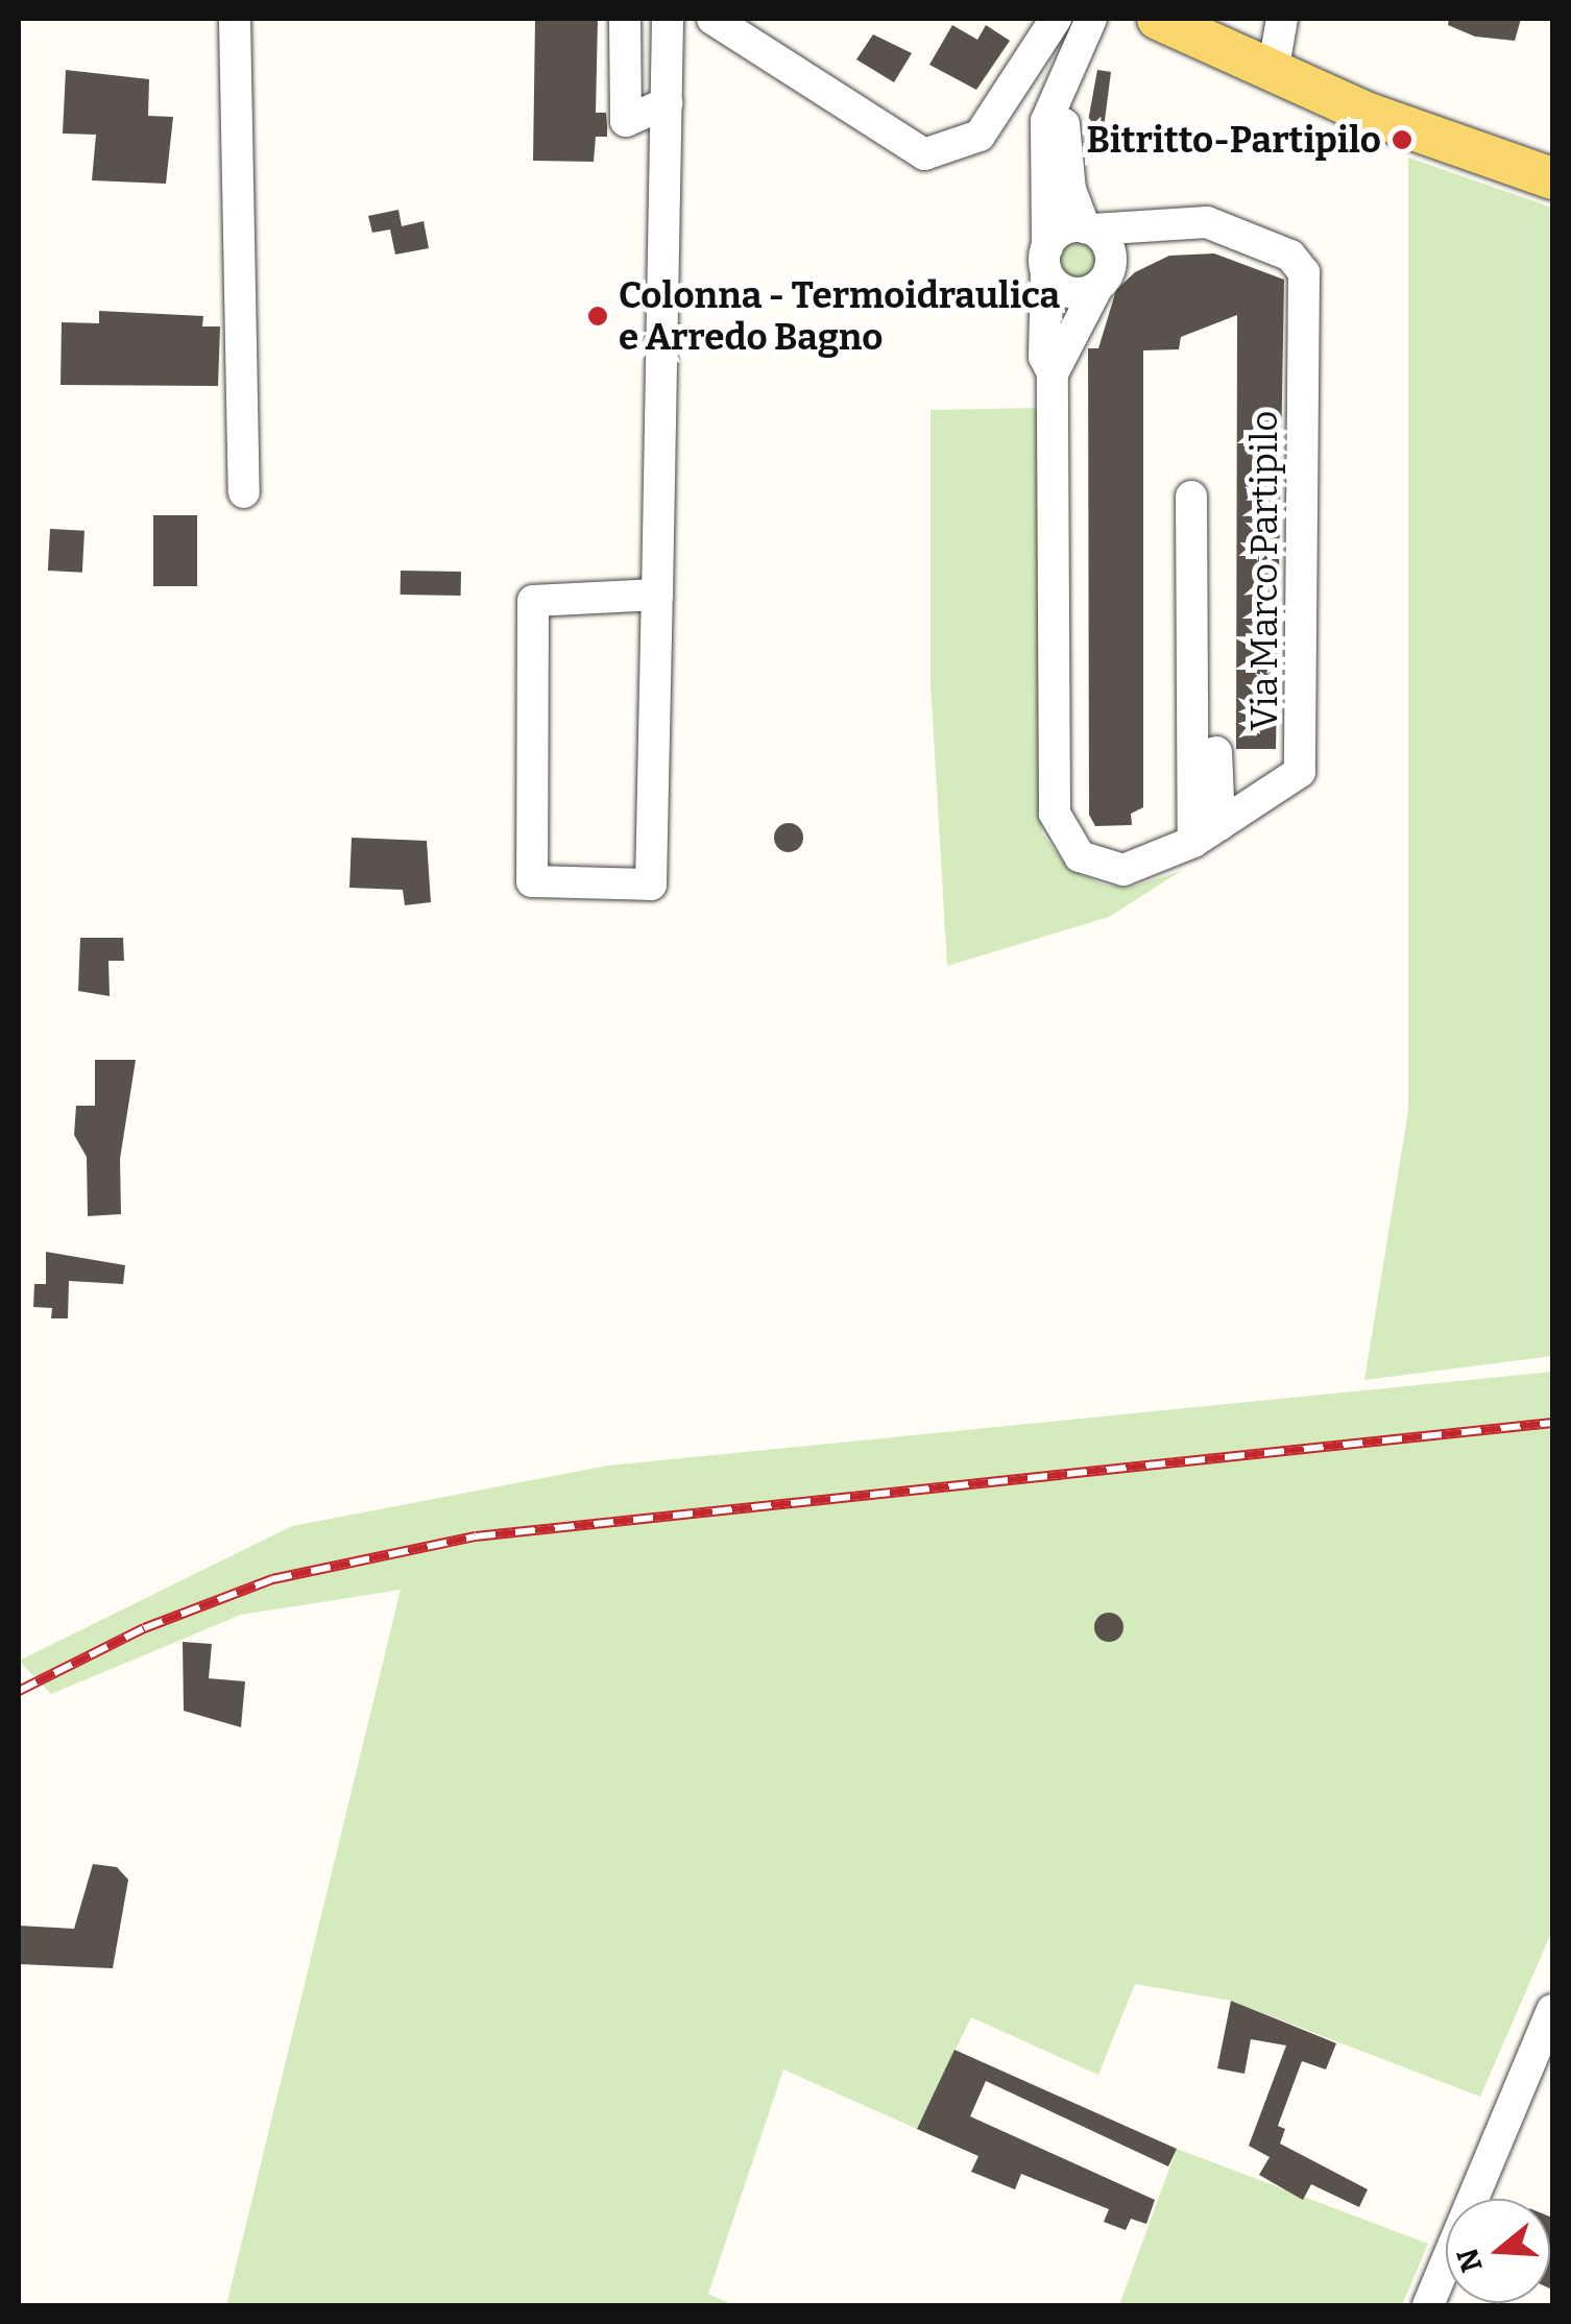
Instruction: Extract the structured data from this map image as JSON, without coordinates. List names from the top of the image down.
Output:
{
  "streets": {
    "street": ["Via Marco Partipilo"]
  },
  "places": ["Bitritto-Partipilo", "Colonna - Termoidraulica e Arredo Bagno"],
  "north": "left"
}
